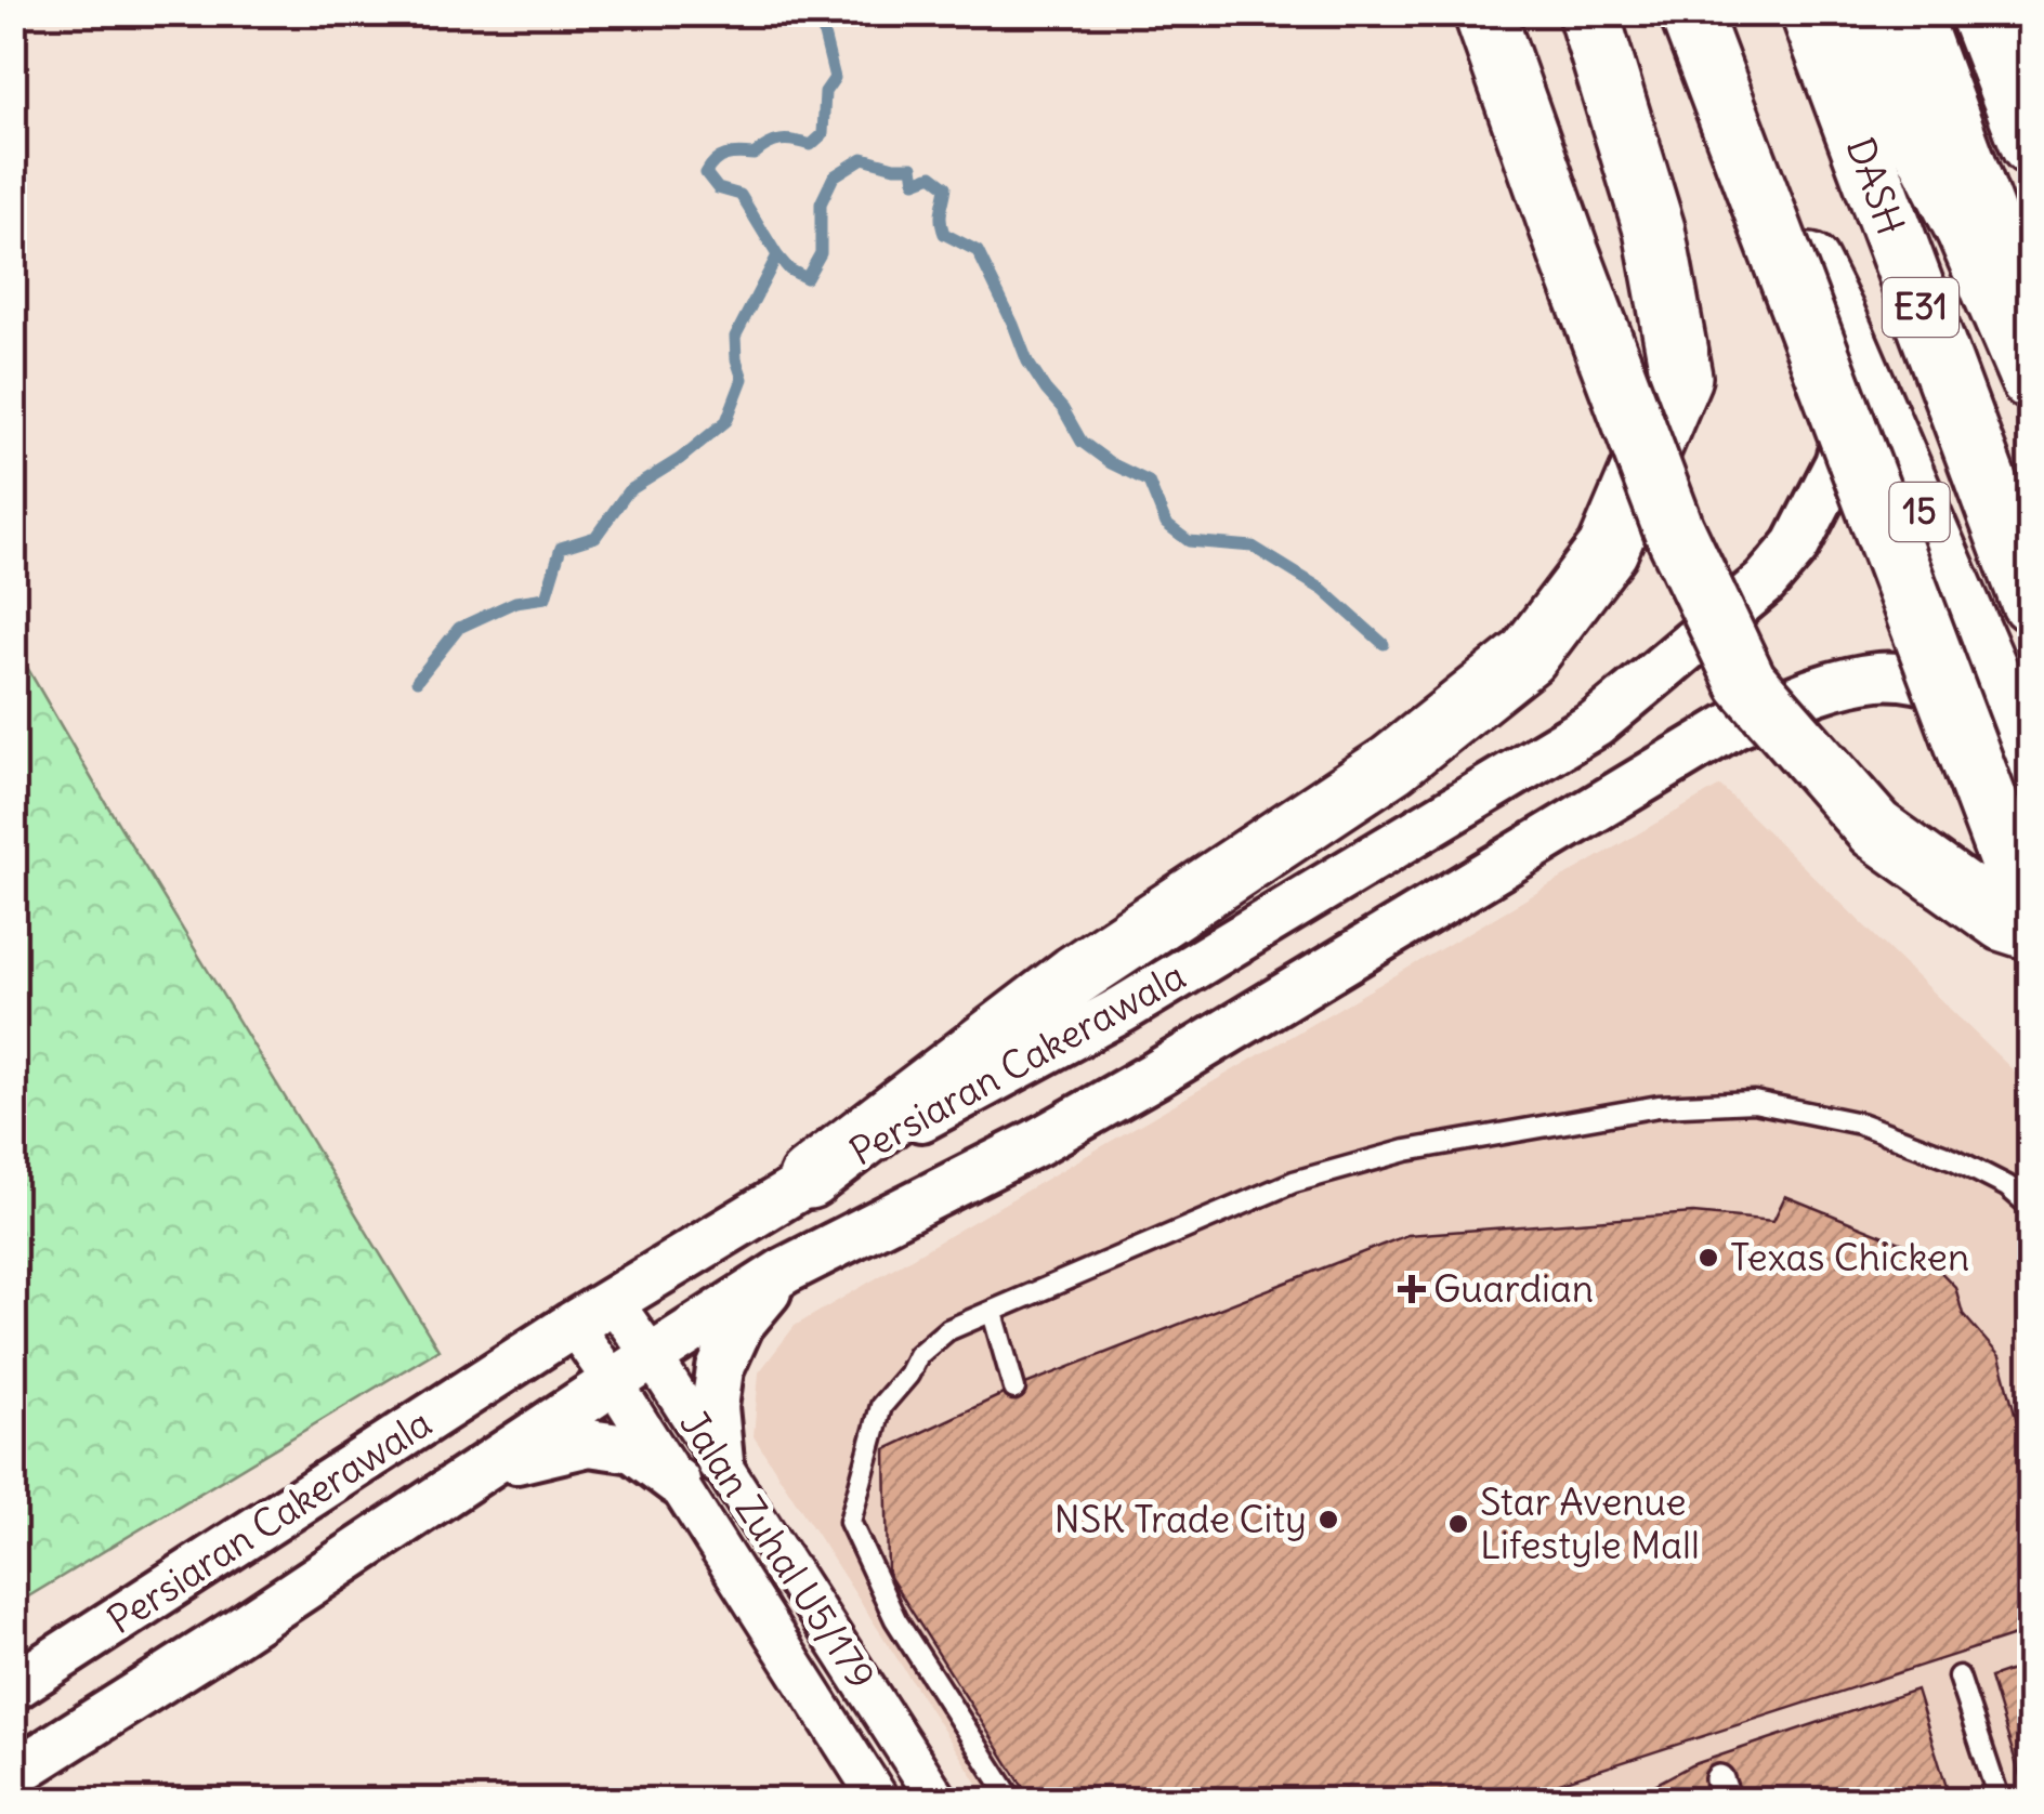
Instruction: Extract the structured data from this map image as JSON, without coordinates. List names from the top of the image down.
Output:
{
  "streets": {
    "highway": ["DASH", "E31", "15"],
    "street": ["Persiaran Cakerawala", "Jalan Zuhal U5/179"]
  },
  "crossings": [
    ["15", "Persiaran Cakerawala"],
    ["Persiaran Cakerawala", "Jalan Zuhal U5/179"]
  ],
  "places": {
    "other": ["Texas Chicken", "NSK Trade City", "Star Avenue Lifestyle Mall"],
    "health": ["Guardian"]
  }
}
